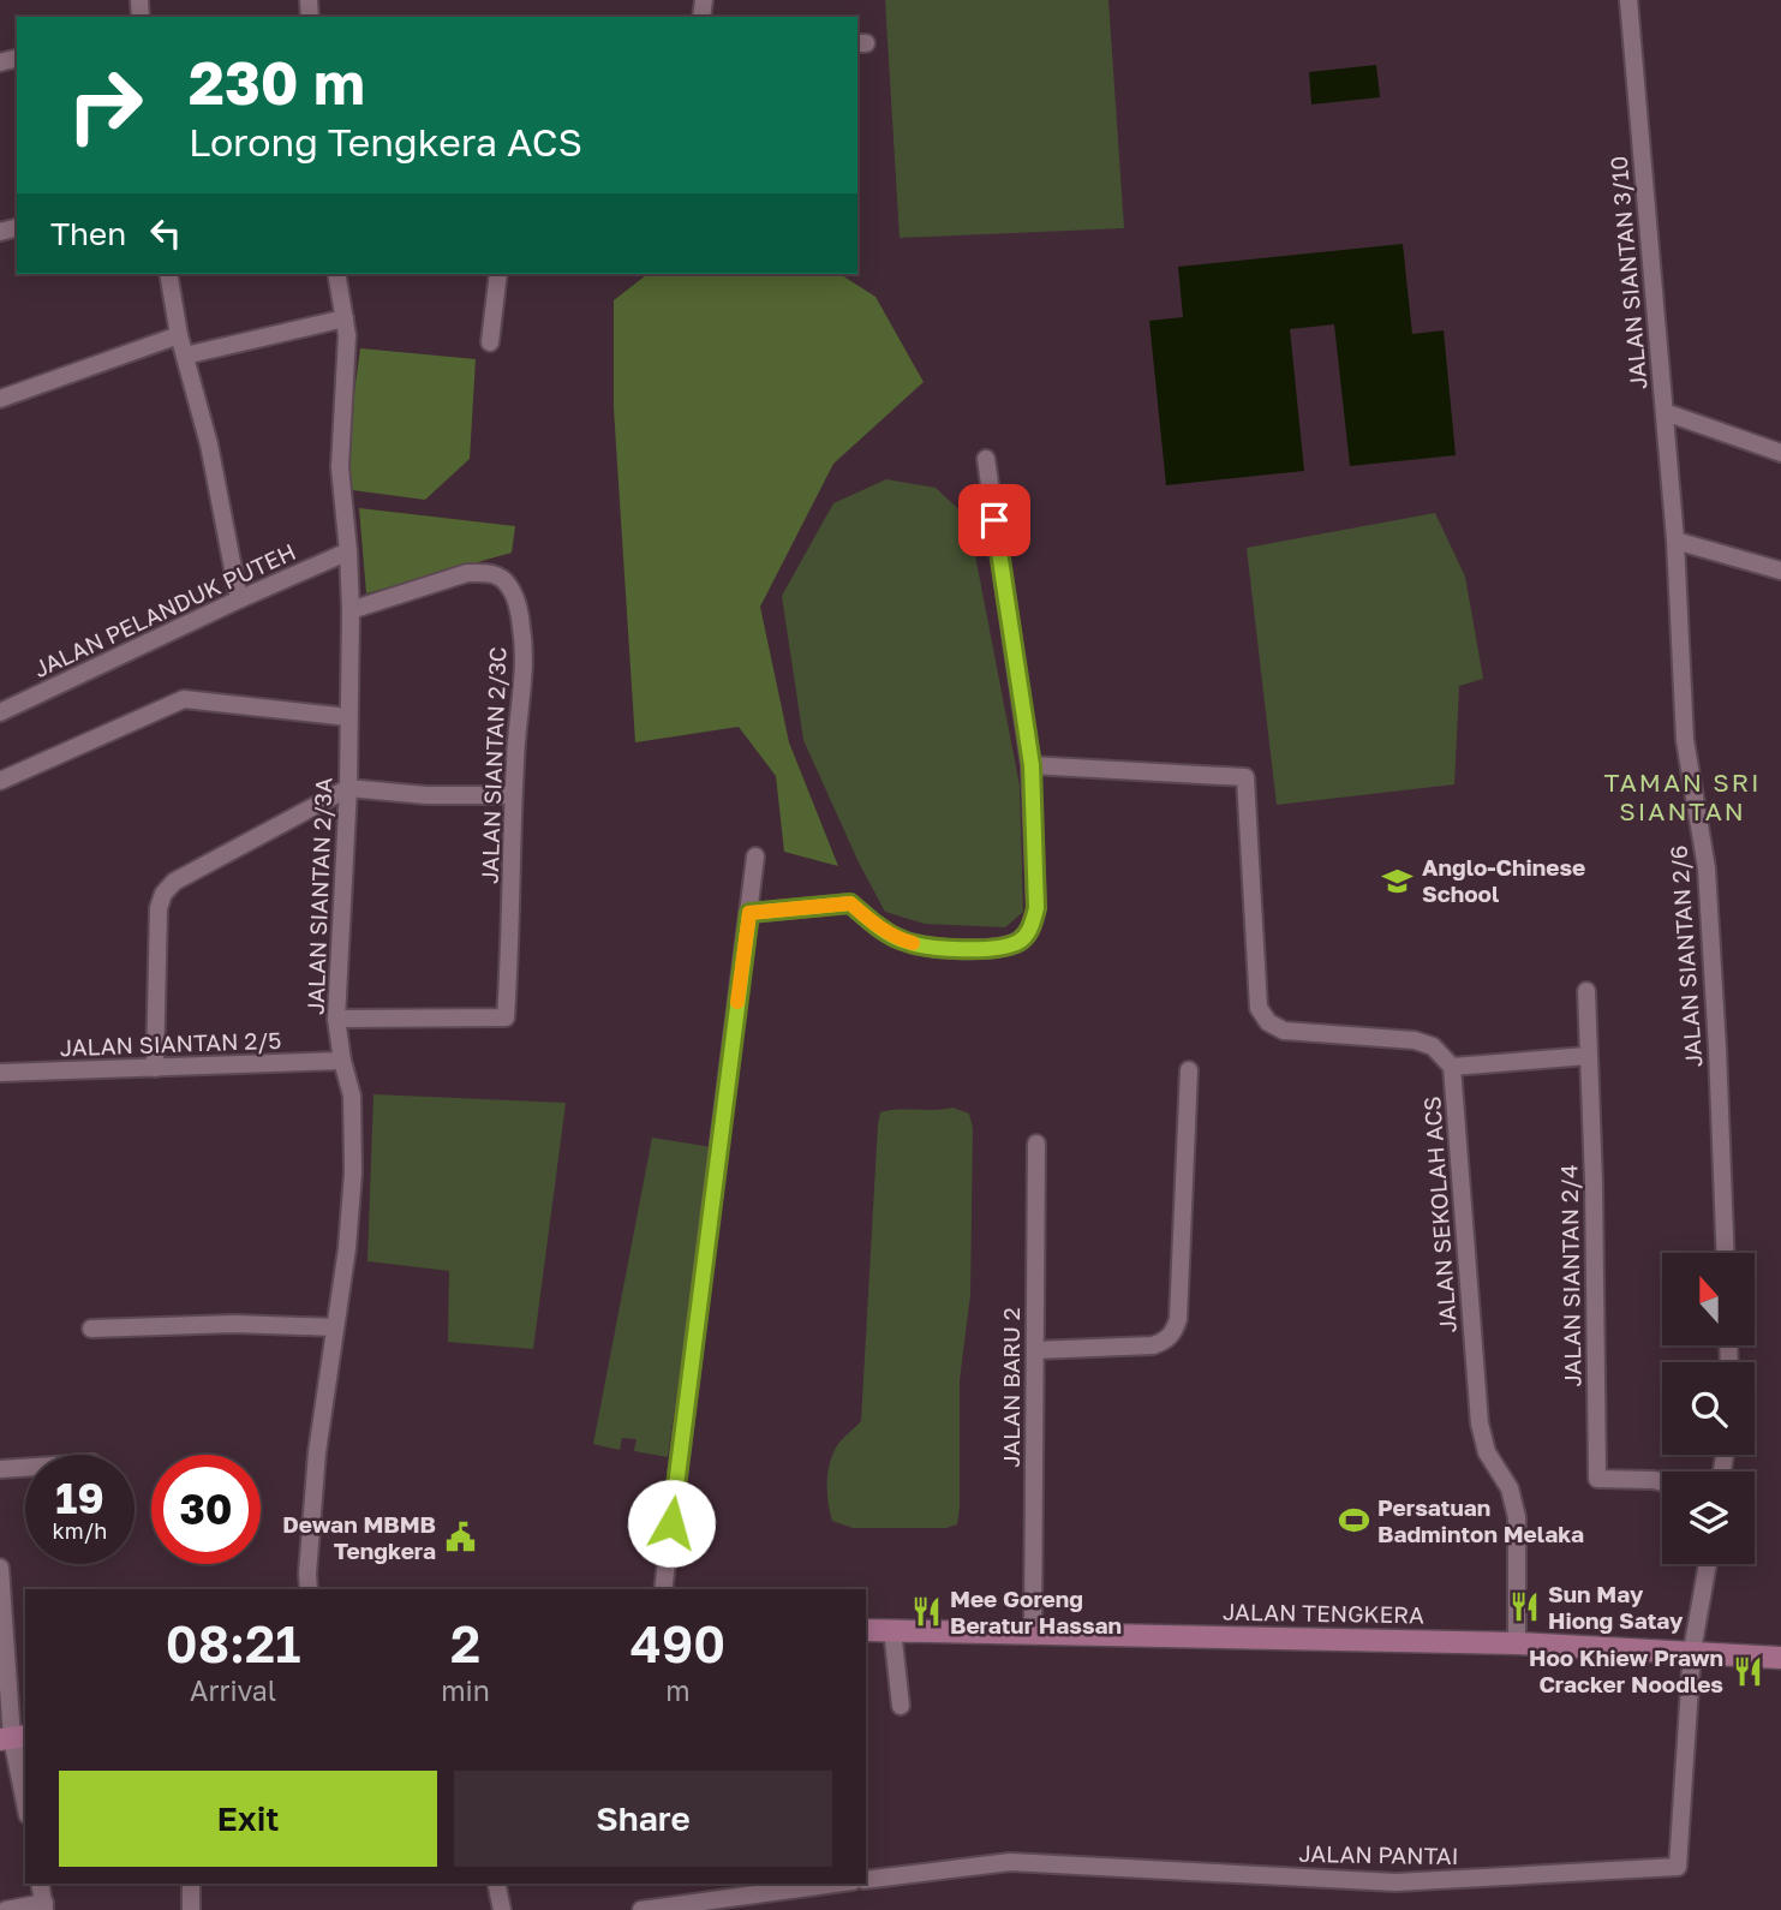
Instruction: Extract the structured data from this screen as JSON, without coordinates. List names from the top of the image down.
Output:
{
  "streets": {
    "main road": ["JALAN TENGKERA"],
    "street": [
      "JALAN SIANTAN 3/10",
      "JALAN PELANDUK PUTEH",
      "JALAN SIANTAN 2/3C",
      "JALAN SIANTAN 2/3A",
      "JALAN SIANTAN 2/6",
      "JALAN SIANTAN 2/5",
      "JALAN SEKOLAH ACS",
      "JALAN SIANTAN 2/4",
      "JALAN BARU 2",
      "JALAN PANTAI"
    ]
  },
  "crossings": [
    ["JALAN SIANTAN 3/10", "JALAN SIANTAN 2/6"],
    ["JALAN PELANDUK PUTEH", "JALAN SIANTAN 2/3A"],
    ["JALAN SIANTAN 2/3C", "JALAN SIANTAN 2/3A"],
    ["JALAN SIANTAN 2/3A", "JALAN SIANTAN 2/5"],
    ["JALAN SEKOLAH ACS", "JALAN TENGKERA"],
    ["JALAN BARU 2", "JALAN TENGKERA"],
    ["JALAN TENGKERA", "JALAN PANTAI"]
  ],
  "districts": ["TAMAN SRI SIANTAN"],
  "places": {
    "school or university": ["Anglo-Chinese School"],
    "sports": ["Persatuan Badminton Melaka"],
    "public building": ["Dewan MBMB Tengkera"],
    "restaurant": ["Sun May Hiong Satay", "Mee Goreng Beratur Hassan", "Hoo Khiew Prawn Cracker Noodles"]
  },
  "north": "top",
  "page": {
    "turn": ["230 m", "Lorong Tengkera ACS"],
    "then": "Then",
    "speed": "19 km/h",
    "limit": "30",
    "eta": [
      "08:21",
      "Arrival",
      "2",
      "min",
      "490",
      "m"
    ],
    "buttons": ["Exit", "Share"]
  }
}
